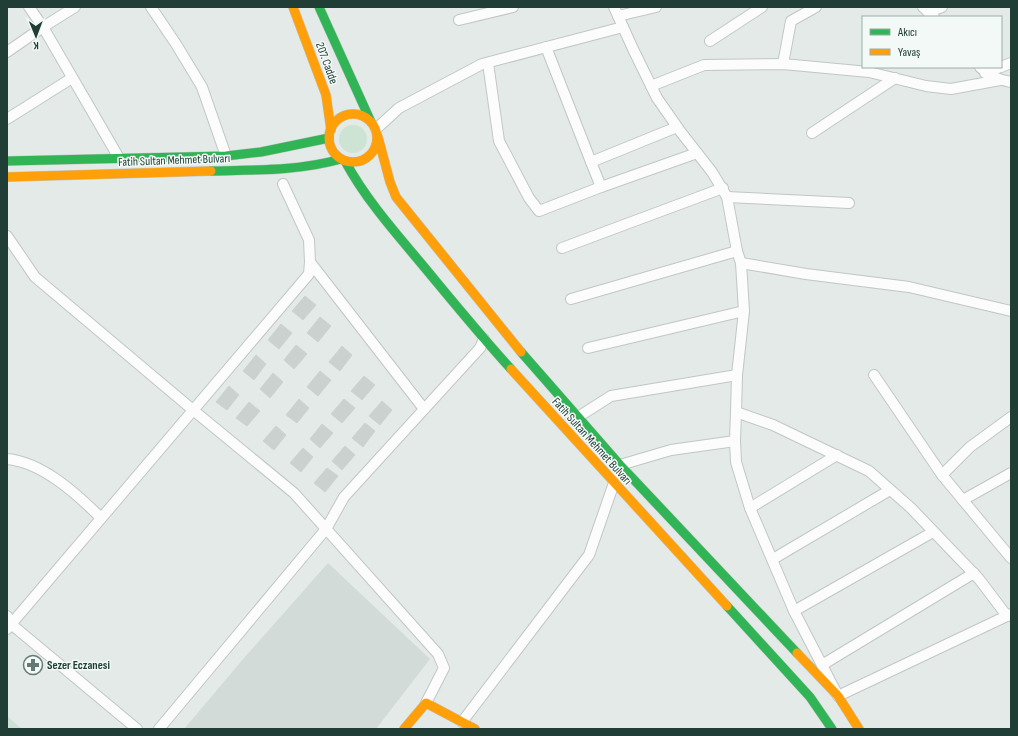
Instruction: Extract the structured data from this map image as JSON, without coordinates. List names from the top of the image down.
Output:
{
  "streets": {
    "main road": ["207. Cadde", "Fatih Sultan Mehmet Bulvarı"]
  },
  "crossings": [
    ["207. Cadde", "Fatih Sultan Mehmet Bulvarı"]
  ],
  "places": {
    "pharmacy": ["Sezer Eczanesi"]
  },
  "legend": ["Akıcı", "Yavaş"],
  "north": "bottom"
}
